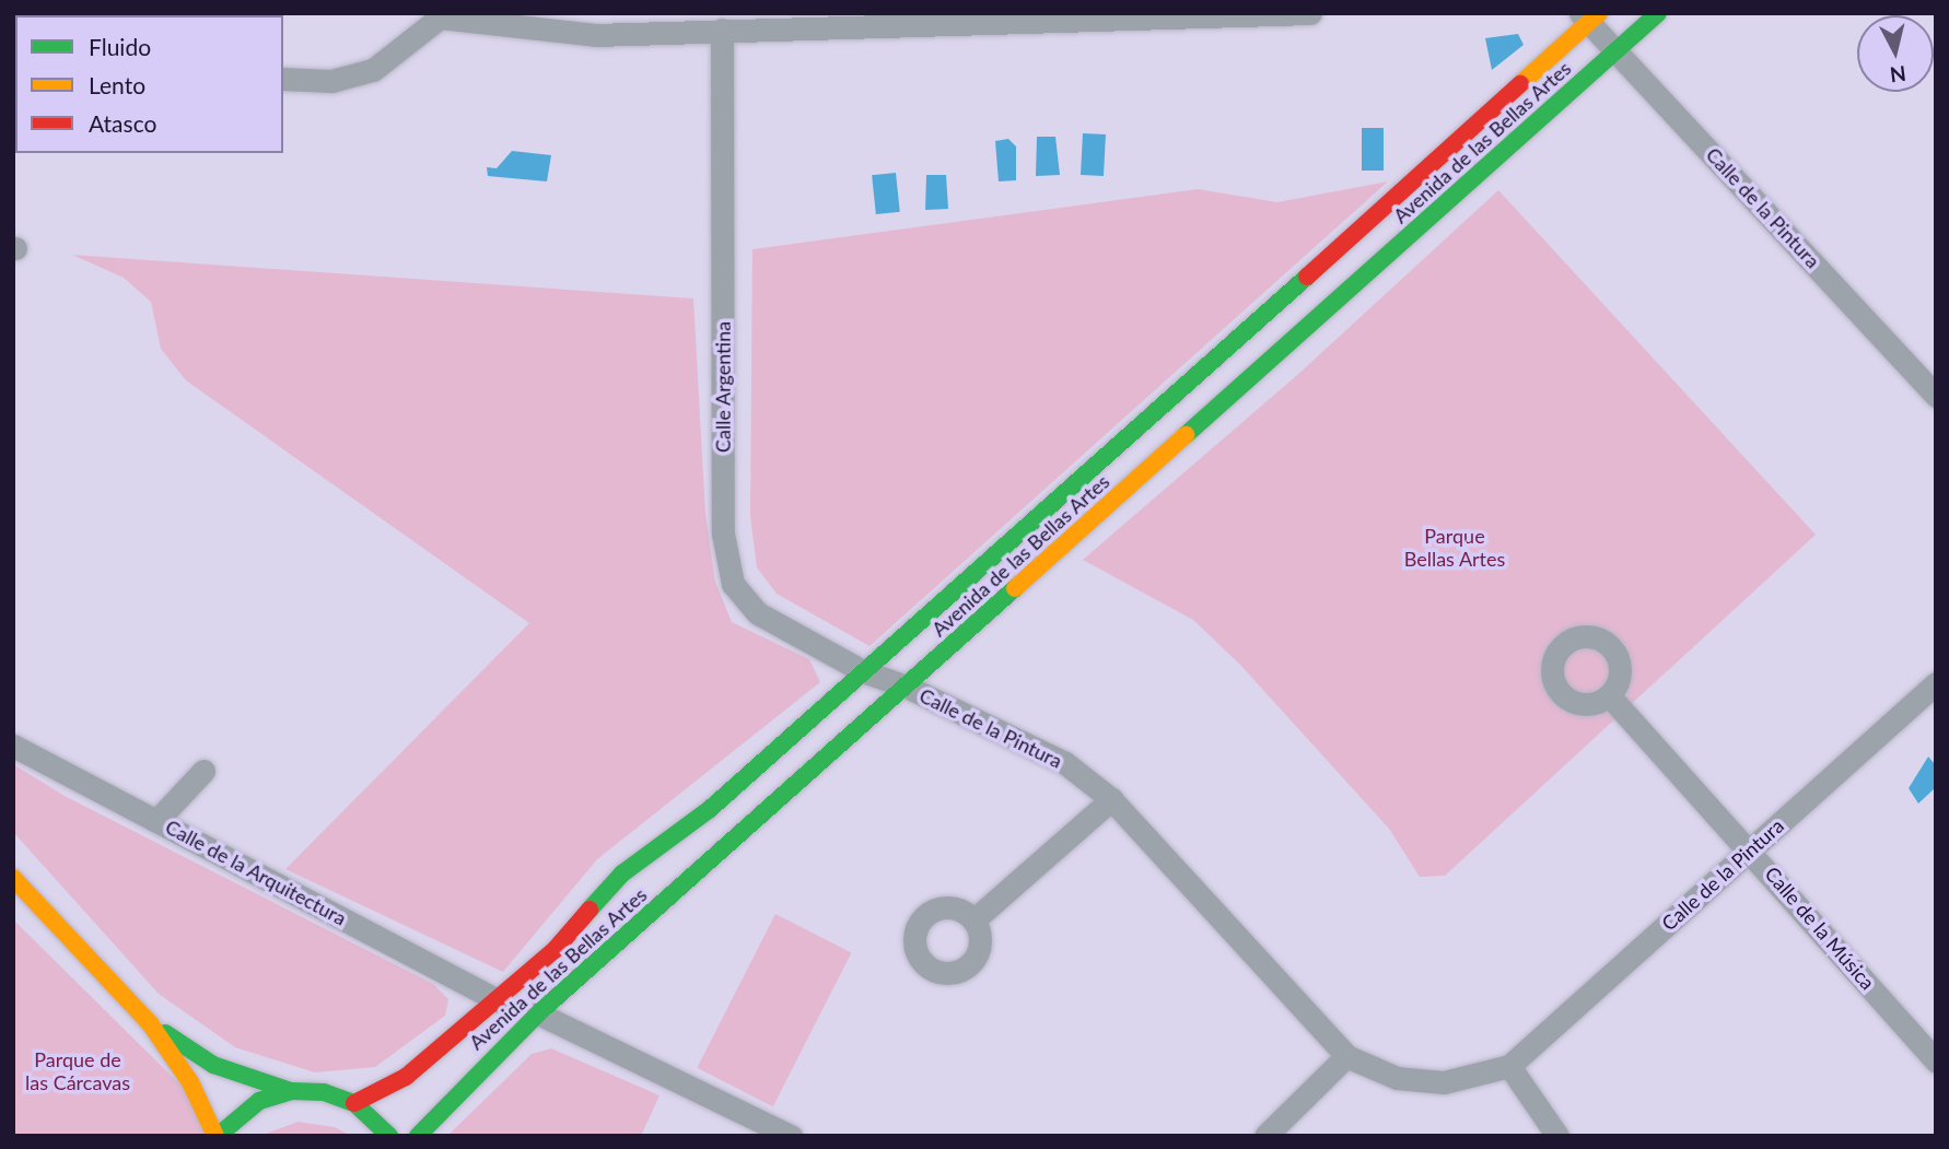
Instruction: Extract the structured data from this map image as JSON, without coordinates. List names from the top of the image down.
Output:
{
  "streets": {
    "street": [
      "Avenida de las Bellas Artes",
      "Calle de la Pintura",
      "Calle Argentina",
      "Calle de la Arquitectura",
      "Calle de la Música"
    ]
  },
  "crossings": [
    ["Avenida de las Bellas Artes", "Calle de la Pintura"],
    ["Avenida de las Bellas Artes", "Calle Argentina"],
    ["Avenida de las Bellas Artes", "Calle de la Arquitectura"],
    ["Calle de la Pintura", "Calle Argentina"],
    ["Calle de la Pintura", "Calle de la Música"]
  ],
  "parks": ["Parque Bellas Artes", "Parque de las Cárcavas"],
  "legend": ["Fluido", "Lento", "Atasco"],
  "north": "bottom"
}
